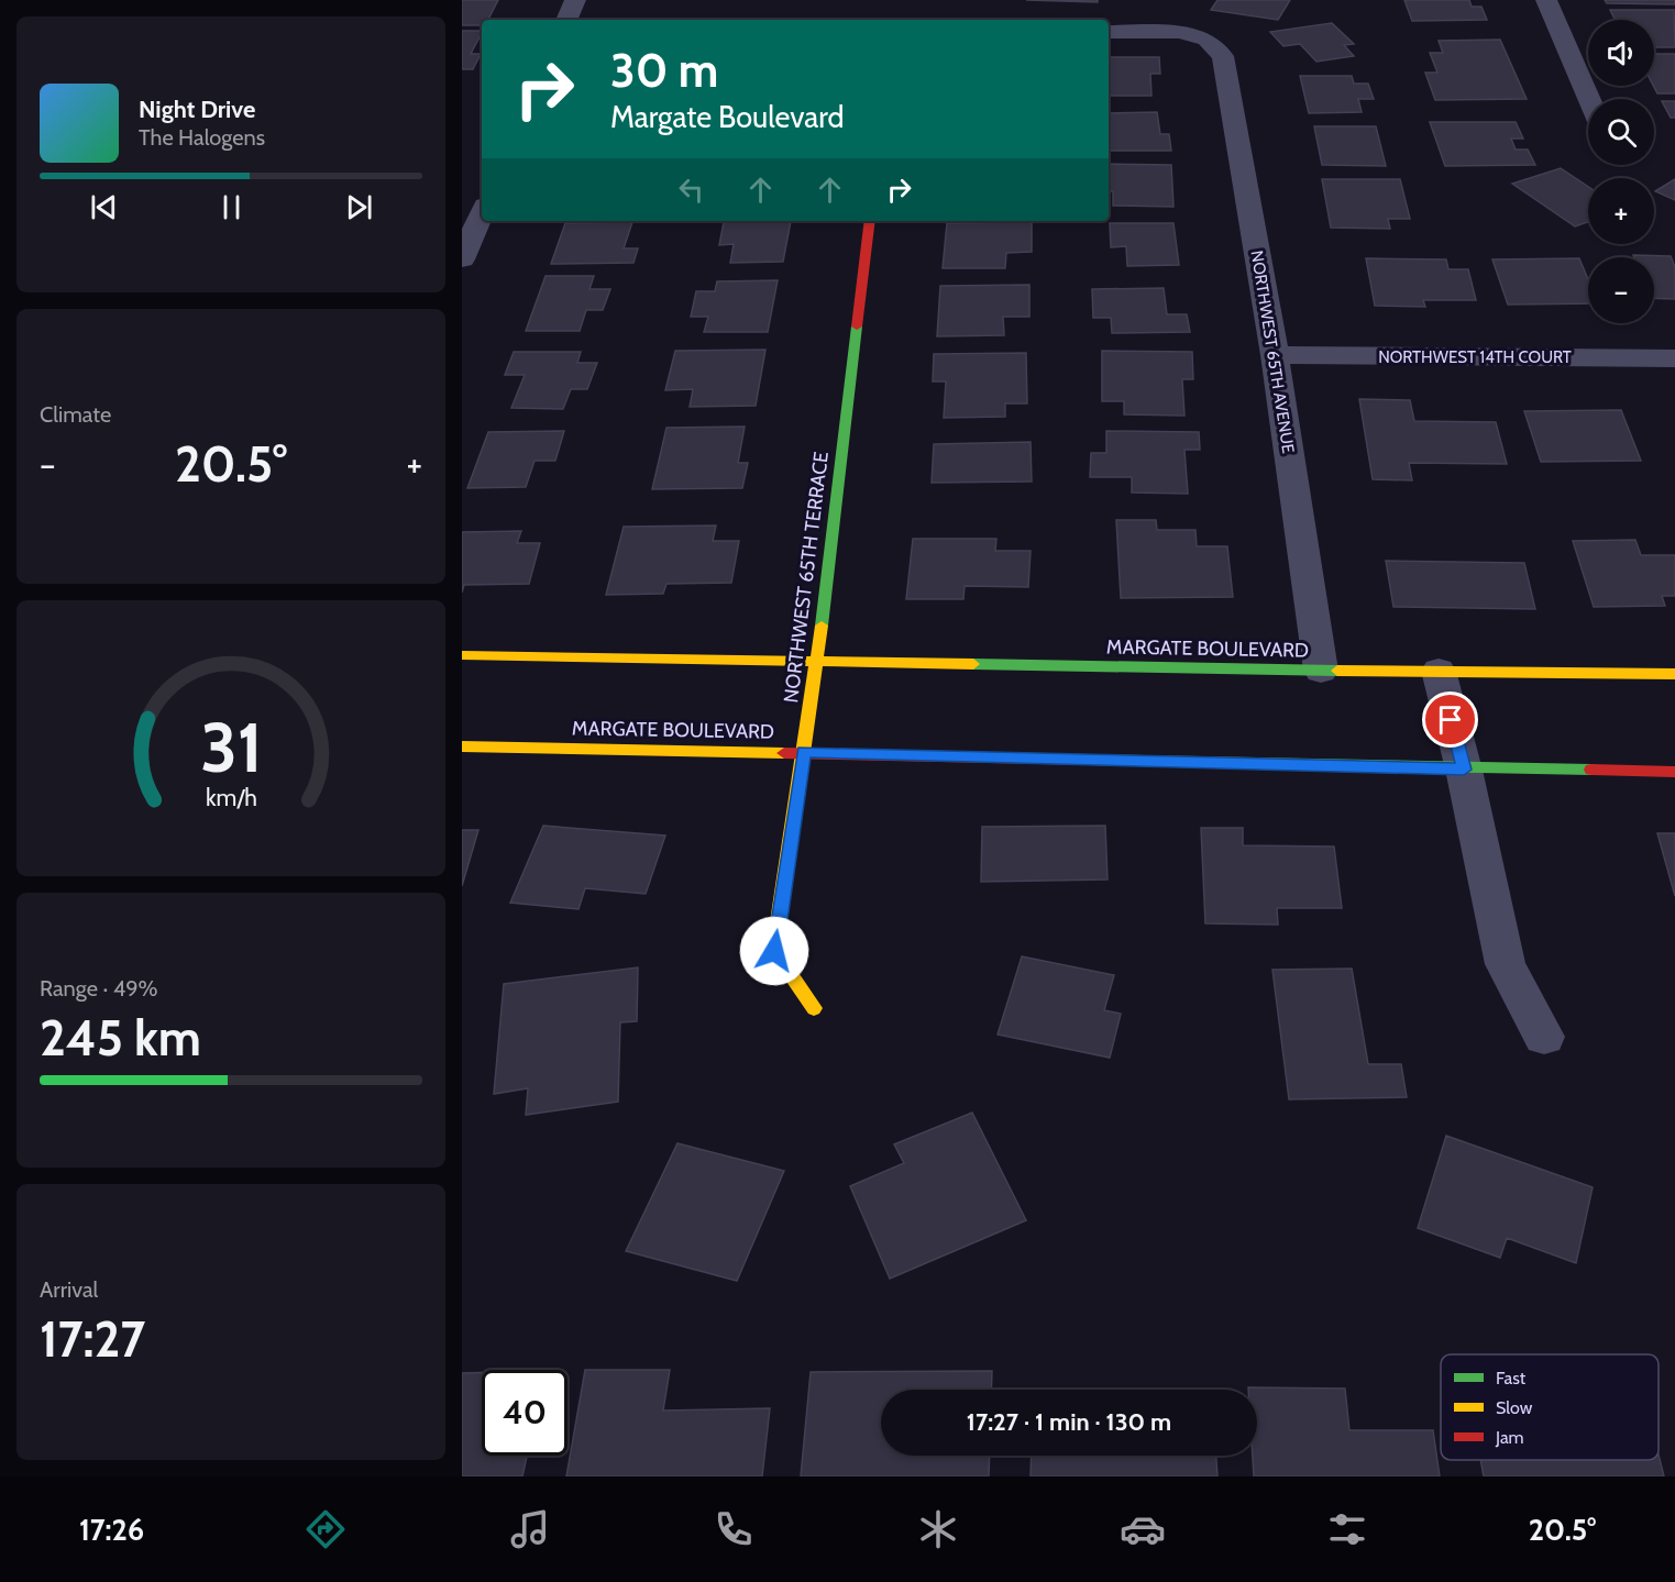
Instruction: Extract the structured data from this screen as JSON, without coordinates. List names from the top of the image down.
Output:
{
  "streets": {
    "street": [
      "NORTHWEST 65TH AVENUE",
      "NORTHWEST 14TH COURT",
      "NORTHWEST 65TH TERRACE",
      "MARGATE BOULEVARD"
    ]
  },
  "crossings": [
    ["NORTHWEST 65TH AVENUE", "NORTHWEST 14TH COURT"],
    ["NORTHWEST 65TH AVENUE", "MARGATE BOULEVARD"],
    ["NORTHWEST 65TH TERRACE", "MARGATE BOULEVARD"]
  ],
  "legend": ["Fast", "Slow", "Jam"],
  "page": {
    "map_buttons": ["+", "−"],
    "turn": ["30 m", "Margate Boulevard"],
    "song": ["Night Drive", "The Halogens"],
    "tile": [
      "Climate",
      ["Range · 49%", "245 km"],
      ["Arrival", "17:27"]
    ],
    "heat": ["−", "20.5°", "+"],
    "limit": "40",
    "trip": "17:27 · 1 min · 130 m",
    "tabs": ["17:26", "20.5°"],
    "gauge": ["31", "km/h"]
  }
}
